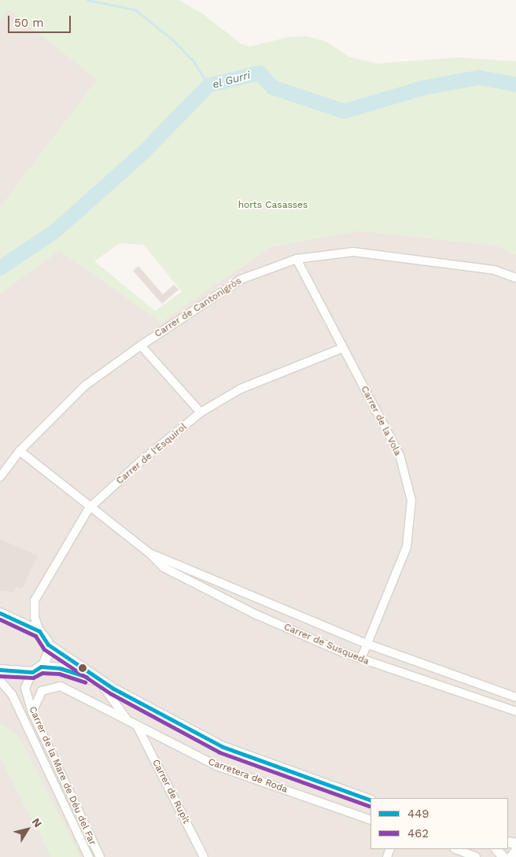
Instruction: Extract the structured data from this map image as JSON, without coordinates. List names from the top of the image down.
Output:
{
  "streets": {
    "street": [
      "Carrer de Cantonigròs",
      "Carrer de la Vola",
      "Carrer de l'Esquirol",
      "Carrer de Susqueda",
      "Carrer de la Mare de Déu del Far",
      "Carretera de Roda",
      "Carrer de Rupit"
    ]
  },
  "crossings": [
    ["Carrer de Cantonigròs", "Carrer de la Vola"],
    ["Carrer de Cantonigròs", "Carrer de Susqueda"],
    ["Carrer de la Vola", "Carrer de l'Esquirol"],
    ["Carrer de la Vola", "Carrer de Susqueda"],
    ["Carrer de l'Esquirol", "Carrer de Susqueda"],
    ["Carrer de la Mare de Déu del Far", "Carretera de Roda"],
    ["Carretera de Roda", "Carrer de Rupit"]
  ],
  "water": ["el Gurri"],
  "parks": ["horts Casasses"],
  "lines": ["transit line 449", "transit line 462"],
  "legend": ["449", "462"],
  "scale_bar": "50 m",
  "north": "top right"
}
